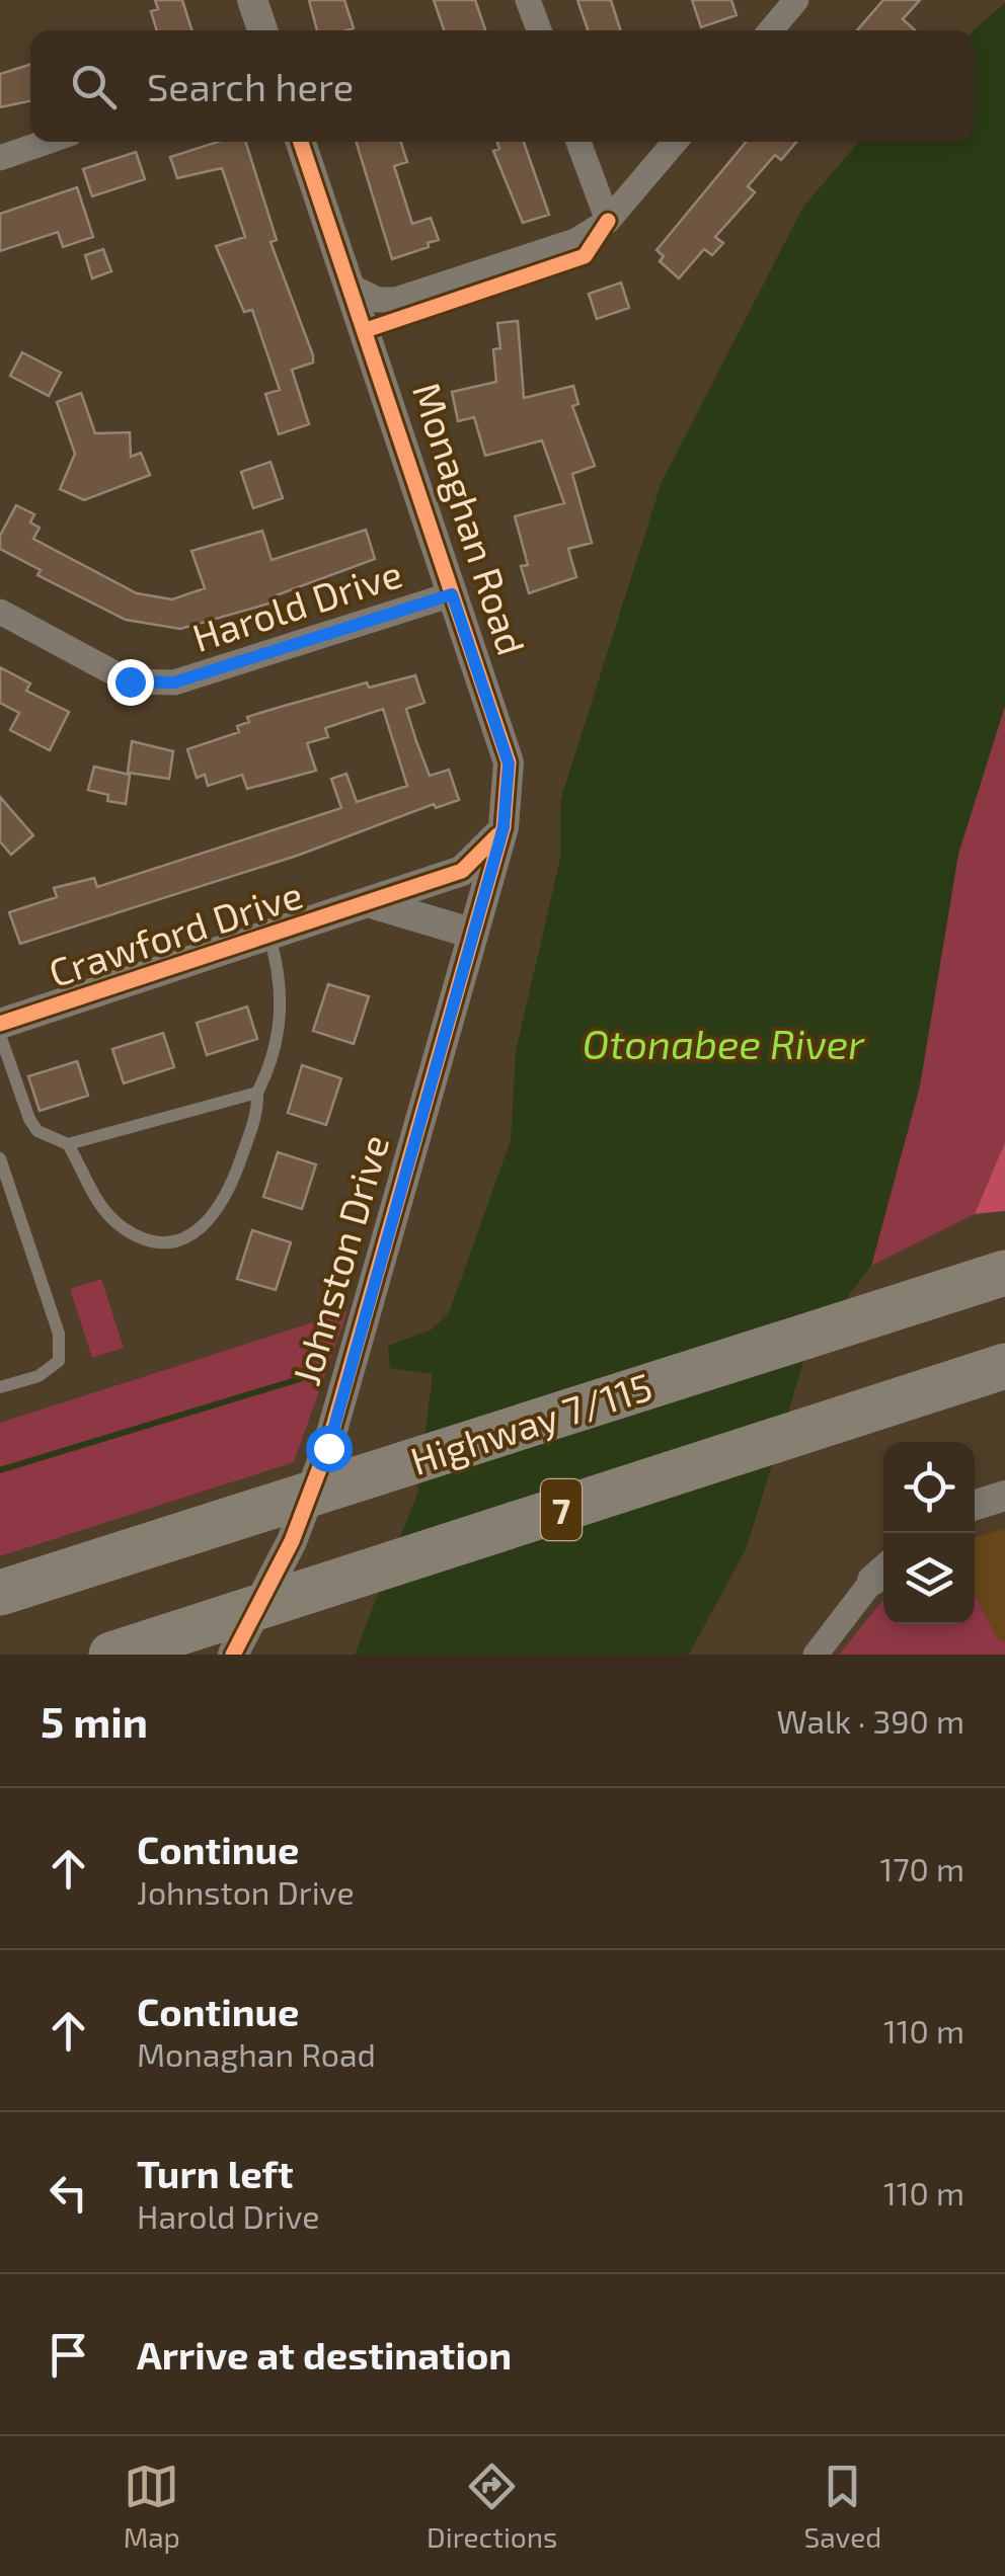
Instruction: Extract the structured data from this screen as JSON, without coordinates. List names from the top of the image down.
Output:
{
  "streets": {
    "highway": ["Highway 7/115", "7"],
    "street": [
      "Monaghan Road",
      "Harold Drive",
      "Crawford Drive",
      "Johnston Drive"
    ]
  },
  "crossings": [
    ["Monaghan Road", "Harold Drive"],
    ["Monaghan Road", "Crawford Drive"],
    ["Monaghan Road", "Johnston Drive"]
  ],
  "water": ["Otonabee River"],
  "page": {
    "search": "Search here",
    "heading": ["5 min", "Walk · 390 m"],
    "list": [
      ["Continue", "Johnston Drive", "170 m"],
      ["Continue", "Monaghan Road", "110 m"],
      ["Turn left", "Harold Drive", "110 m"],
      "Arrive at destination"
    ],
    "nav": ["Map", "Directions", "Saved"]
  }
}
